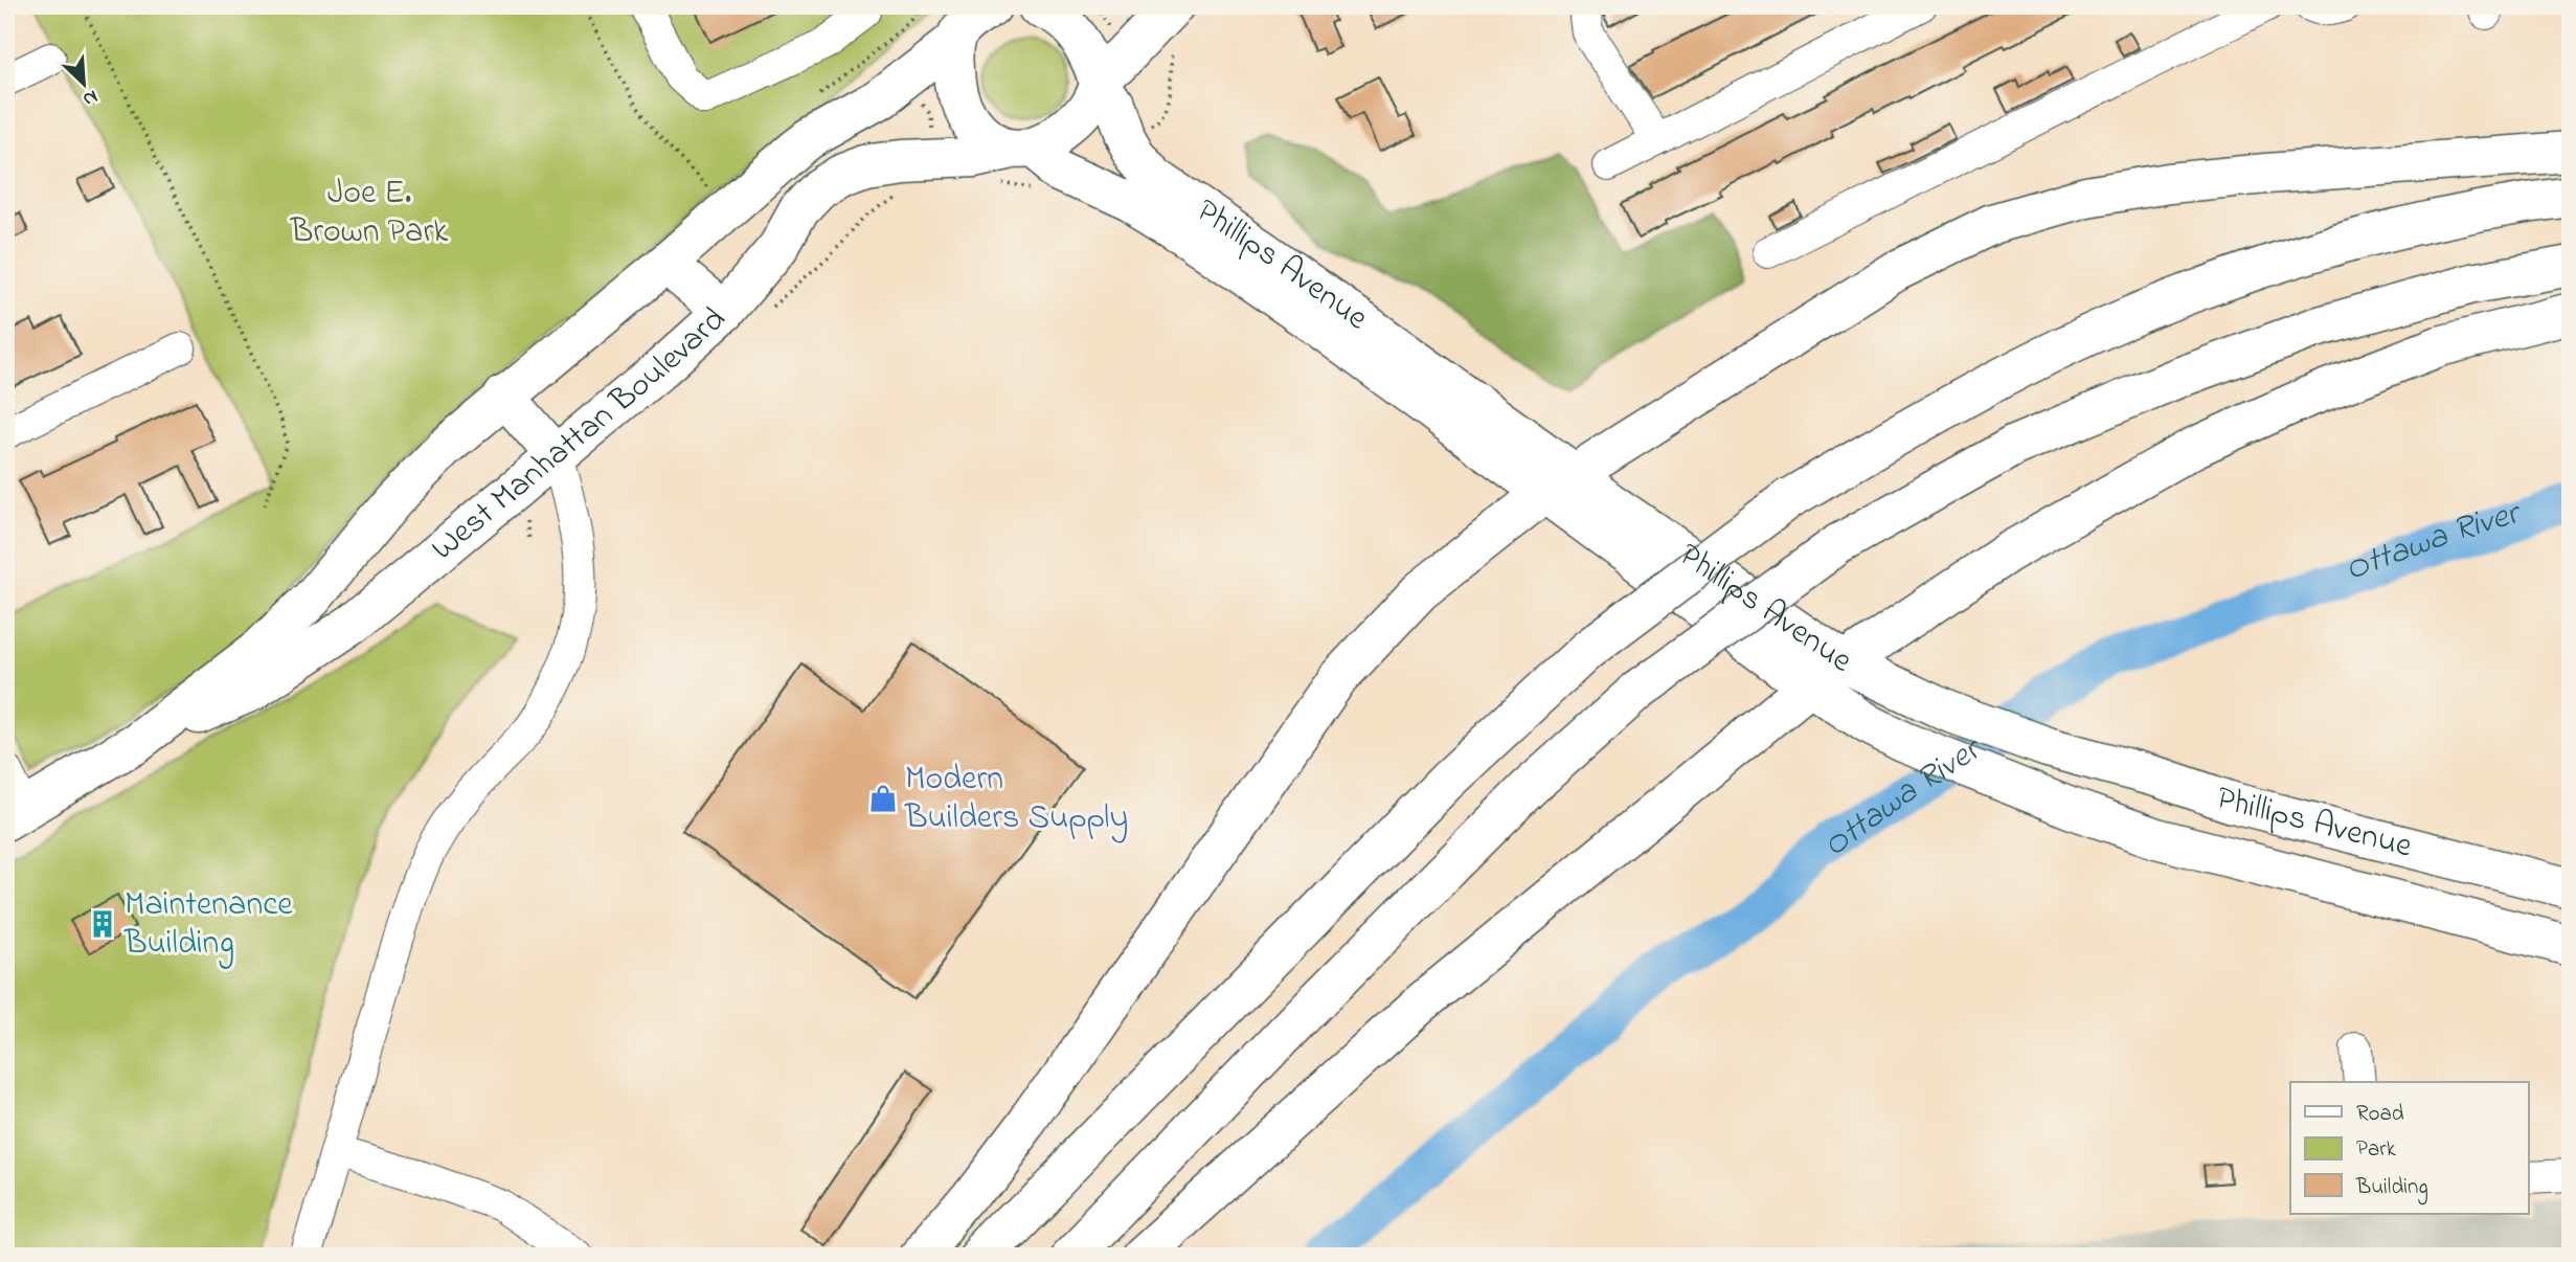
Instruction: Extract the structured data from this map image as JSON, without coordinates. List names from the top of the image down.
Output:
{
  "streets": {
    "main road": ["Phillips Avenue", "West Manhattan Boulevard"]
  },
  "crossings": [
    ["Phillips Avenue", "West Manhattan Boulevard"]
  ],
  "water": ["Ottawa River"],
  "parks": ["Joe E. Brown Park"],
  "places": {
    "shop": ["Modern Builders Supply"],
    "building": ["Maintenance Building"]
  },
  "legend": ["Road", "Park", "Building"],
  "north": "bottom right"
}
